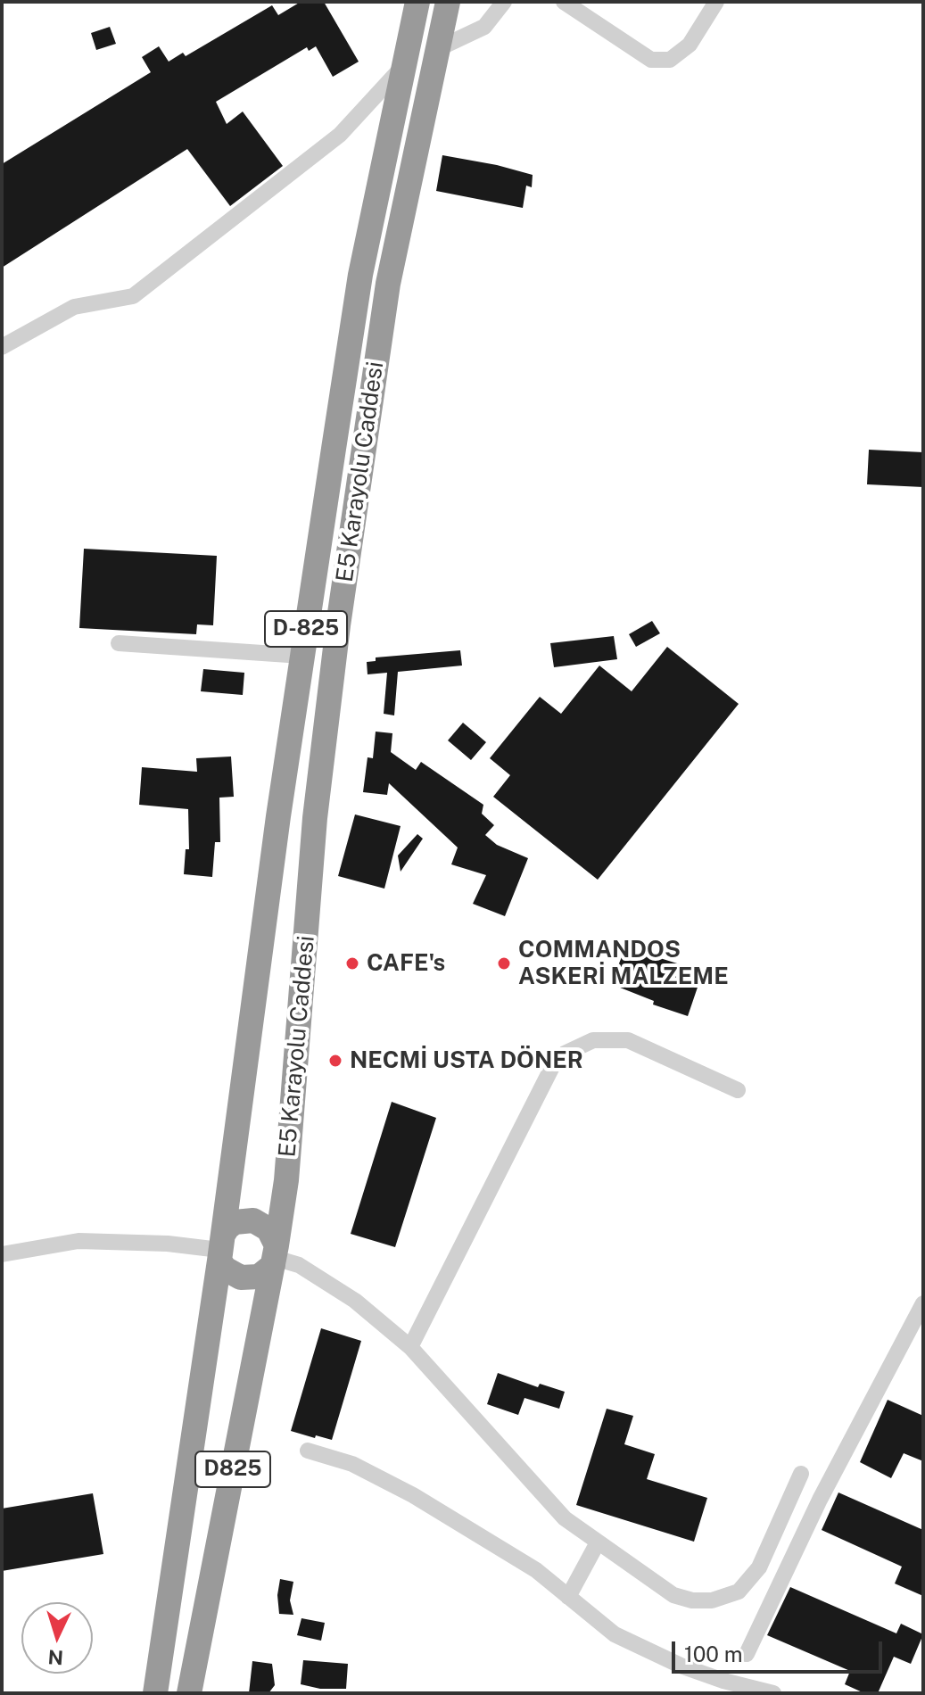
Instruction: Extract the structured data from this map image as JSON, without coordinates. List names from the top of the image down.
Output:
{
  "streets": {
    "highway": ["E5 Karayolu Caddesi", "D-825", "D825"]
  },
  "places": ["CAFE's", "COMMANDOS ASKERİ MALZEME", "NECMİ USTA DÖNER"],
  "scale_bar": "100 m",
  "north": "bottom"
}
